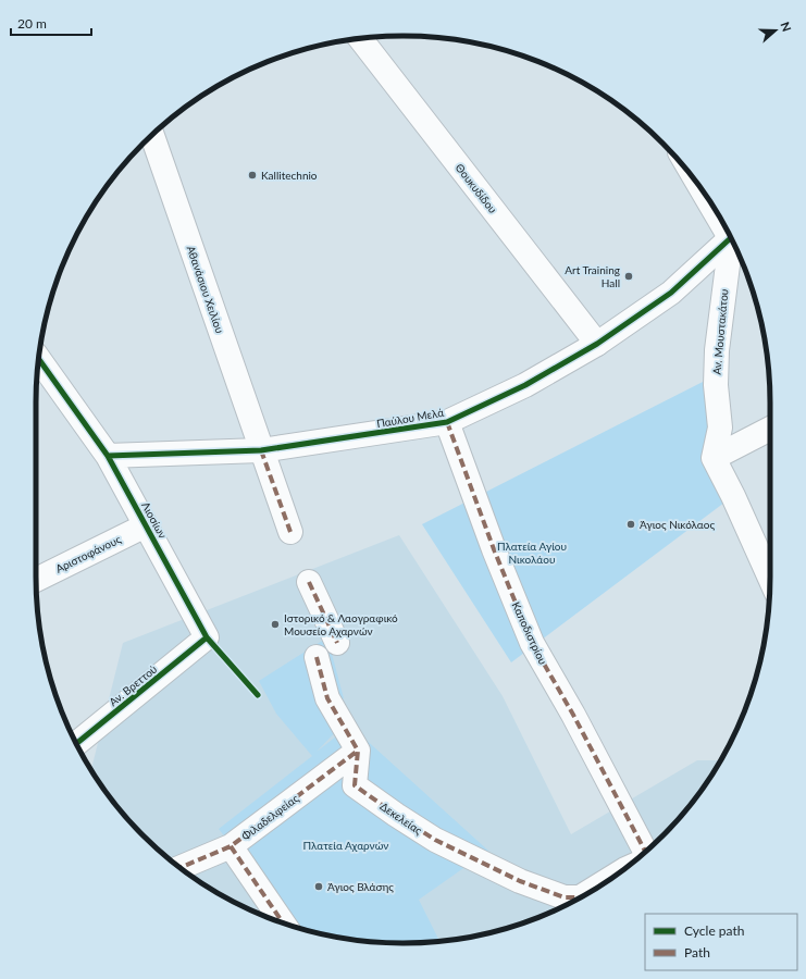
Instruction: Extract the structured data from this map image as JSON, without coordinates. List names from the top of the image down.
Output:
{
  "streets": {
    "street": [
      "Θουκυδίδου",
      "Αθανάσιου Χειλίου",
      "Αν. Μουστακάτου",
      "Παύλου Μελά",
      "Λιοσίων",
      "Αριστοφάνους",
      "Καποδιστρίου",
      "Αν. Βρεττού",
      "Φιλαδελφείας",
      "Δεκελείας"
    ]
  },
  "crossings": [
    ["Θουκυδίδου", "Παύλου Μελά"],
    ["Αθανάσιου Χειλίου", "Παύλου Μελά"],
    ["Παύλου Μελά", "Λιοσίων"],
    ["Παύλου Μελά", "Καποδιστρίου"],
    ["Λιοσίων", "Αριστοφάνους"],
    ["Λιοσίων", "Αν. Βρεττού"],
    ["Φιλαδελφείας", "Δεκελείας"]
  ],
  "parks": ["Πλατεία Αγίου Νικολάου", "Πλατεία Αχαρνών"],
  "places": [
    "Kallitechnio",
    "Art Training Hall",
    "Άγιος Νικόλαος",
    "Ιστορικό & Λαογραφικό Μουσείο Αχαρνών",
    "Άγιος Βλάσης"
  ],
  "legend": ["Cycle path", "Path"],
  "scale_bar": "20 m",
  "north": "right"
}
